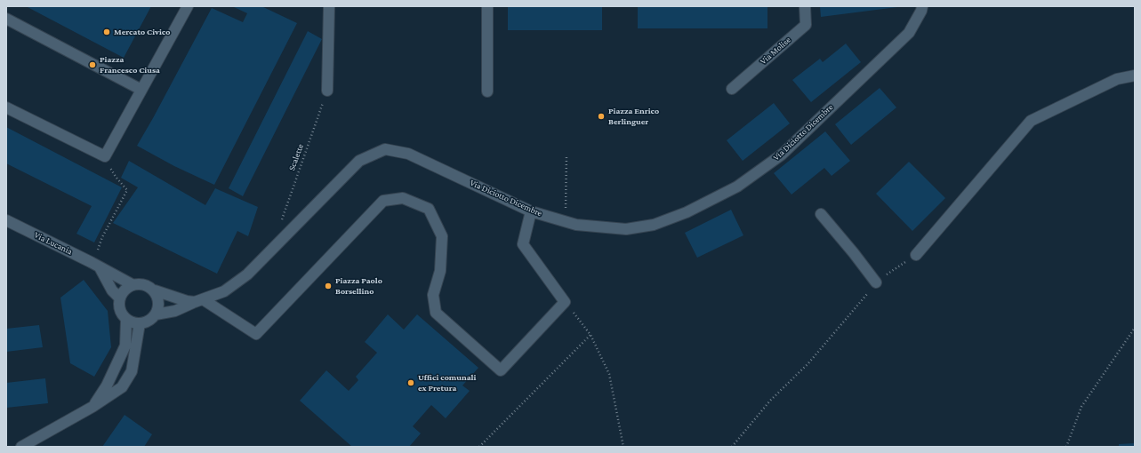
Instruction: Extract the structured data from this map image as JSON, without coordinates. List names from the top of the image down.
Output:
{
  "streets": {
    "street": ["Via Molise", "Via Diciotto Dicembre", "Via Lucania"],
    "path": ["Scalette"]
  },
  "crossings": [
    ["Via Diciotto Dicembre", "Scalette"],
    ["Via Diciotto Dicembre", "Via Lucania"]
  ],
  "places": [
    "Mercato Civico",
    "Piazza Francesco Ciusa",
    "Piazza Enrico Berlinguer",
    "Piazza Paolo Borsellino",
    "Uffici comunali ex Pretura"
  ]
}
